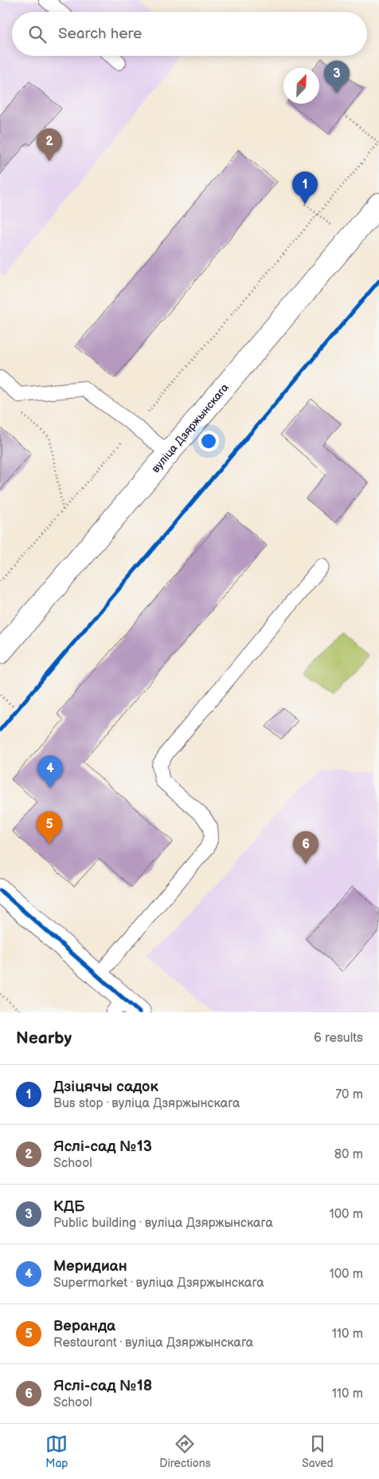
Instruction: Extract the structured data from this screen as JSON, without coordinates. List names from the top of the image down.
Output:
{
  "streets": {
    "main road": ["вуліца Дзяржынскага"]
  },
  "north": "top right",
  "page": {
    "search": "Search here",
    "pins": [
      "3",
      "2",
      "1",
      "4",
      "5",
      "6"
    ],
    "heading": ["Nearby", "6 results"],
    "list": [
      {
        "mark": "1",
        "name": "Дзіцячы садок",
        "note": "Bus stop · вуліца Дзяржынскага",
        "value": "70 m"
      },
      {
        "mark": "2",
        "name": "Яслі-сад №13",
        "note": "School",
        "value": "80 m"
      },
      {
        "mark": "3",
        "name": "КДБ",
        "note": "Public building · вуліца Дзяржынскага",
        "value": "100 m"
      },
      {
        "mark": "4",
        "name": "Меридиан",
        "note": "Supermarket · вуліца Дзяржынскага",
        "value": "100 m"
      },
      {
        "mark": "5",
        "name": "Веранда",
        "note": "Restaurant · вуліца Дзяржынскага",
        "value": "110 m"
      },
      {
        "mark": "6",
        "name": "Яслі-сад №18",
        "note": "School",
        "value": "110 m"
      }
    ],
    "nav": ["Map", "Directions", "Saved"]
  }
}
